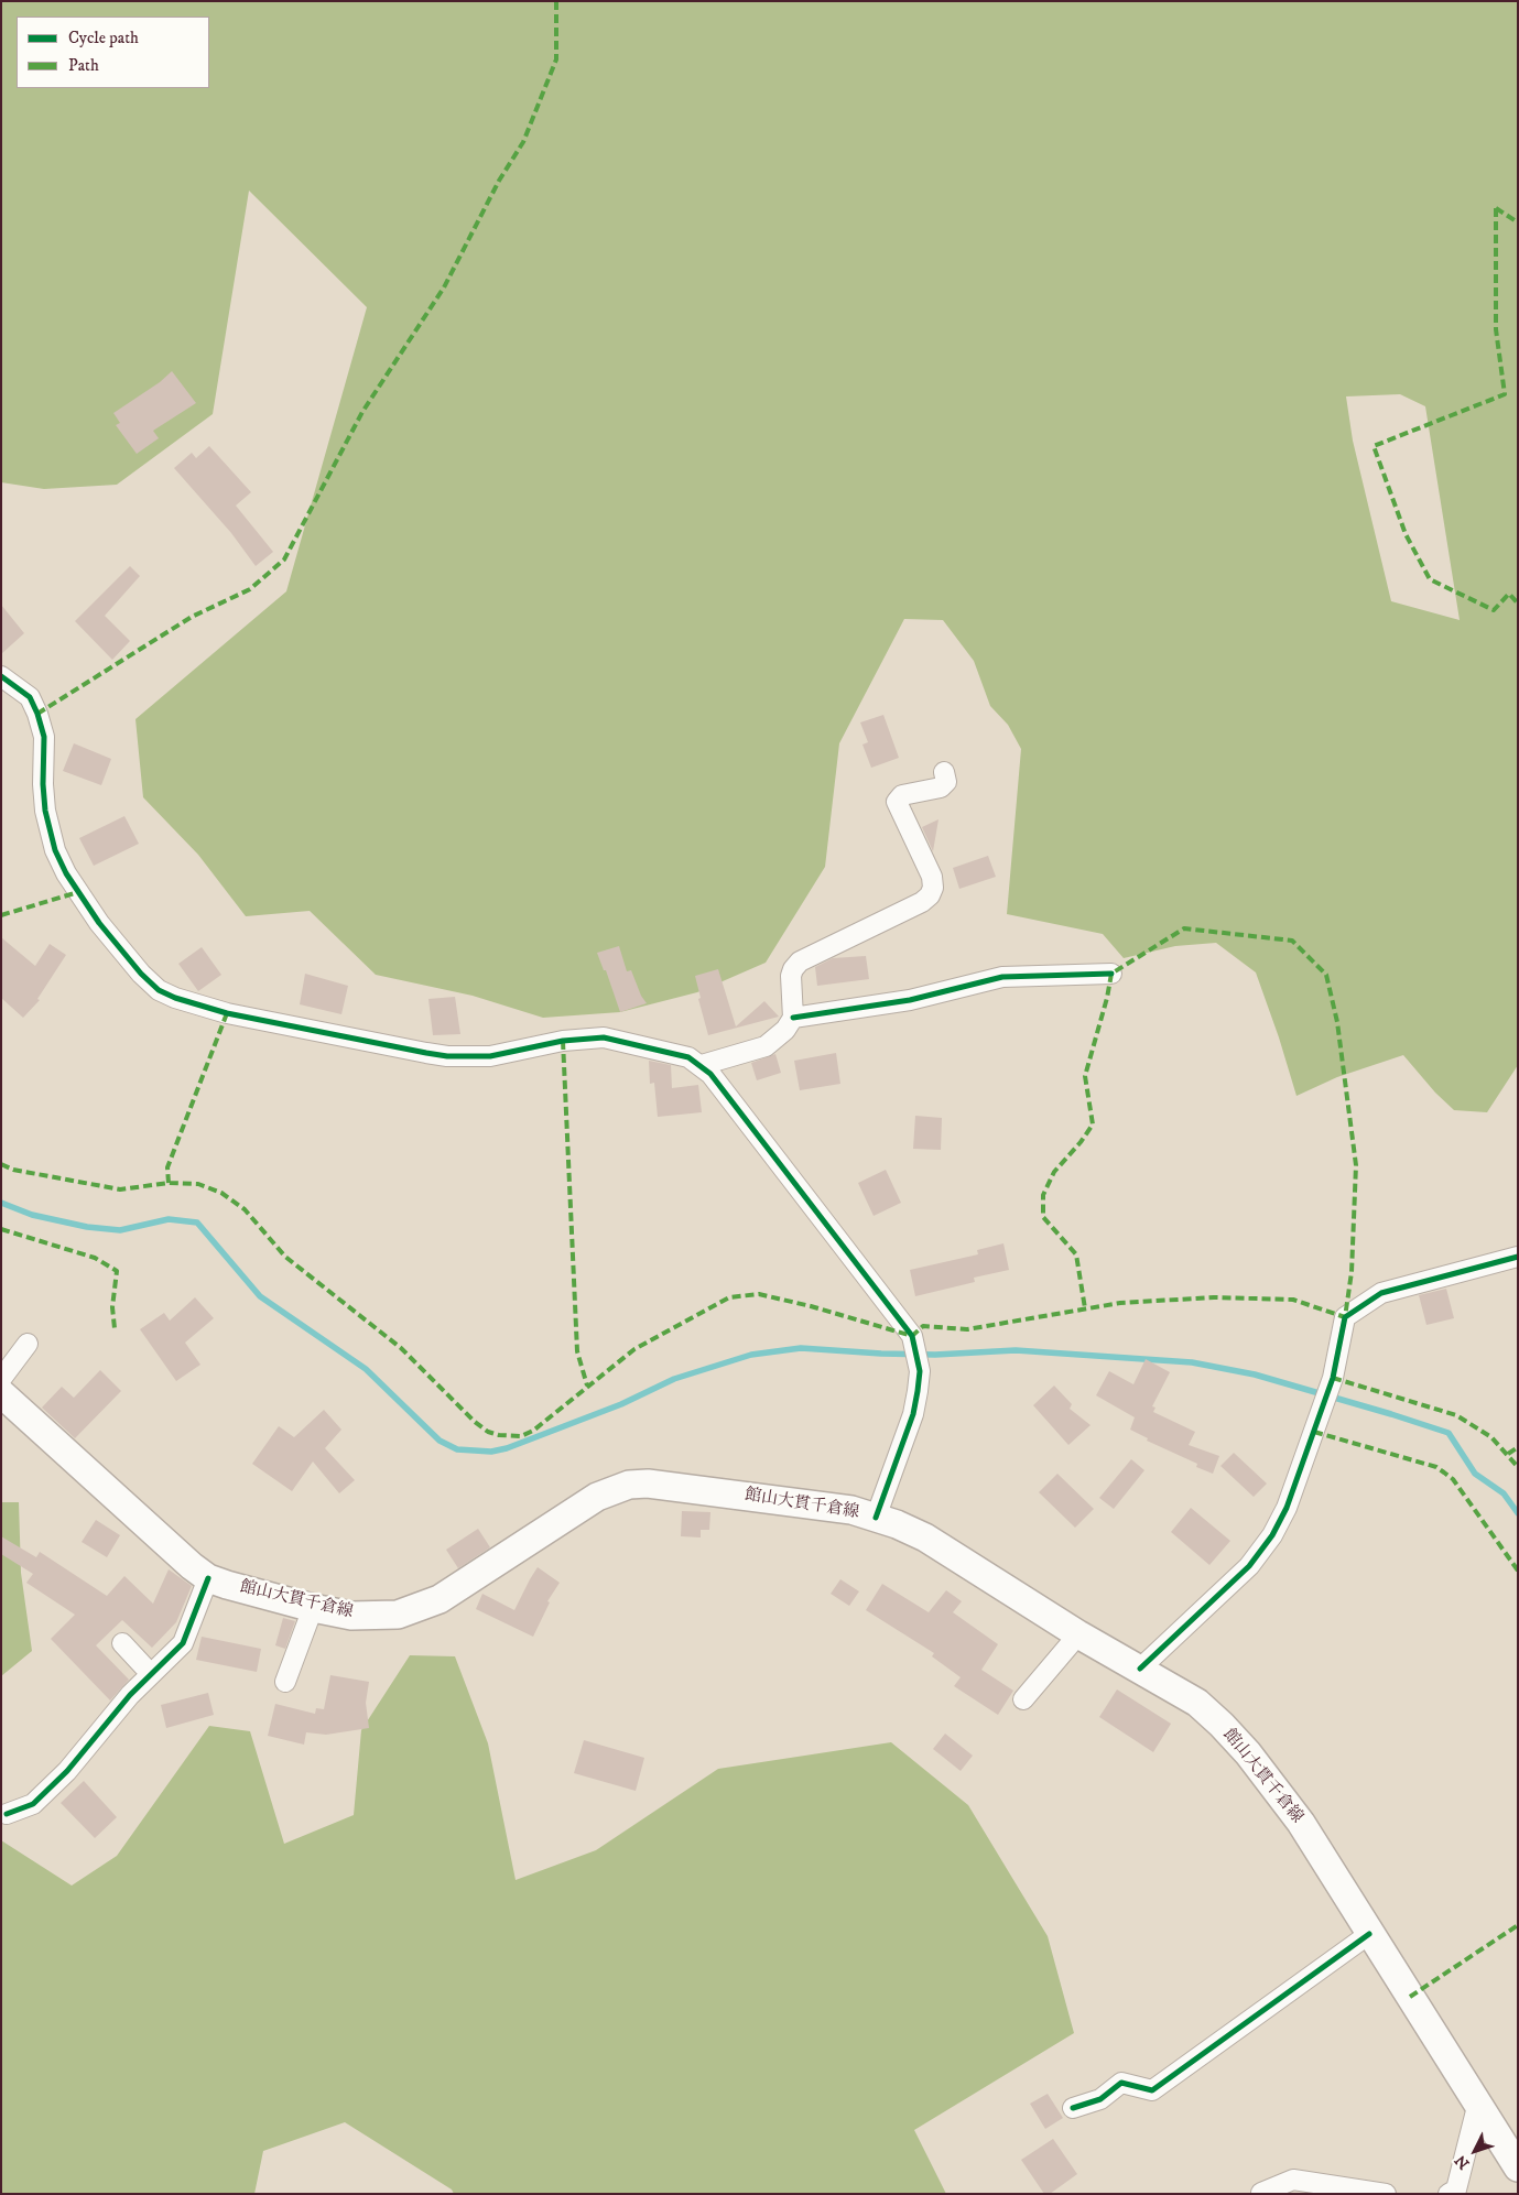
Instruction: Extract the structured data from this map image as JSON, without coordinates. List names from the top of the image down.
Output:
{
  "streets": {
    "main road": ["館山大貫千倉線"]
  },
  "legend": ["Cycle path", "Path"],
  "north": "bottom left"
}
